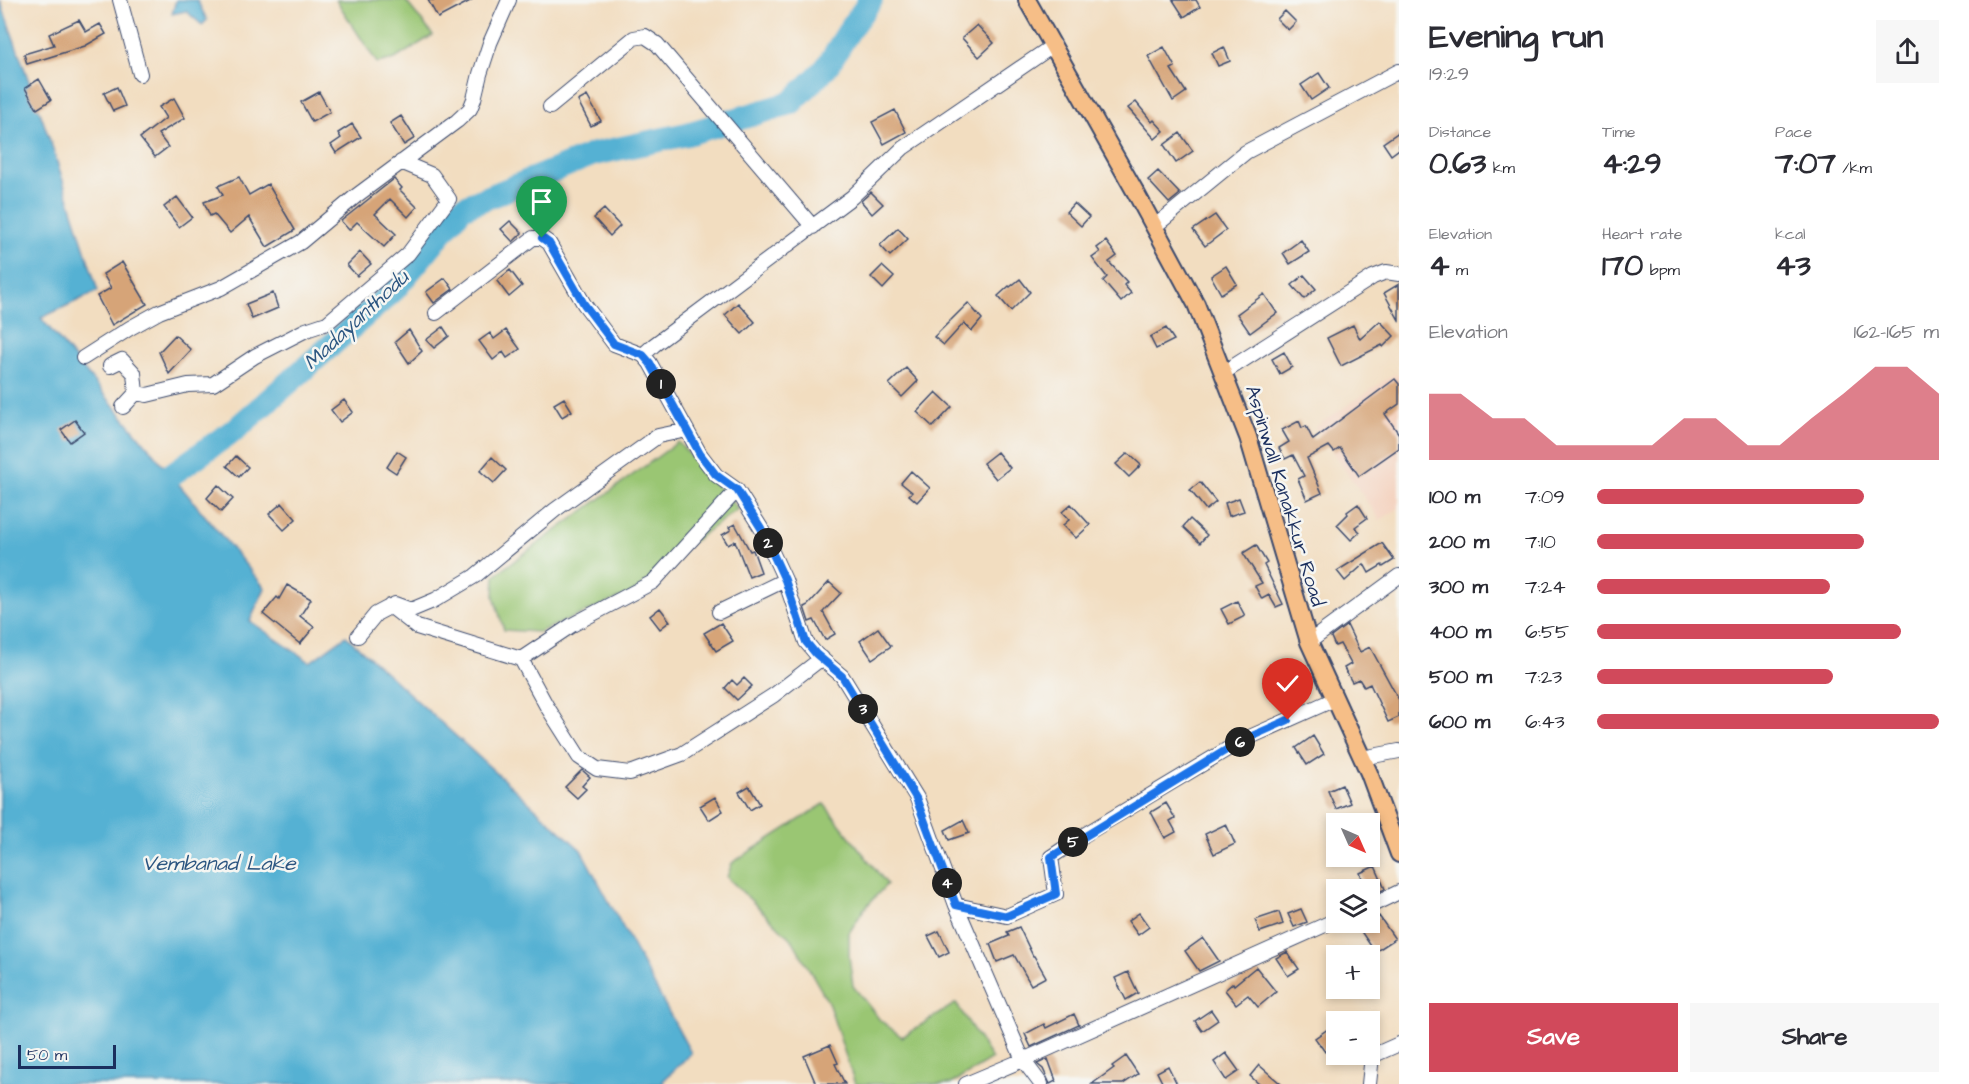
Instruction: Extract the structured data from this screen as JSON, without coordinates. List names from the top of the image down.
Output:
{
  "streets": {
    "main road": ["Aspinwall Kanakkur Road"]
  },
  "water": ["Madayanthodu", "Vembanad Lake"],
  "scale_bar": "50 m",
  "north": "bottom right",
  "page": {
    "heading": ["Evening run", "19:29"],
    "stats": [
      ["Distance", "0.63 km"],
      ["Time", "4:29"],
      ["Pace", "7:07 /km"],
      ["Elevation", "4 m"],
      ["Heart rate", "170 bpm"],
      ["kcal", "43"]
    ],
    "chart": ["Elevation", "162–165 m"],
    "pins": [
      "1",
      "2",
      "3",
      "6",
      "5",
      "4"
    ],
    "list": [
      {
        "name": "100 m",
        "note": "7:09"
      },
      {
        "name": "200 m",
        "note": "7:10"
      },
      {
        "name": "300 m",
        "note": "7:24"
      },
      {
        "name": "400 m",
        "note": "6:55"
      },
      {
        "name": "500 m",
        "note": "7:23"
      },
      {
        "name": "600 m",
        "note": "6:43"
      }
    ],
    "map_buttons": ["+", "−"],
    "buttons": ["Save", "Share"],
    "scale": "50 m"
  }
}
